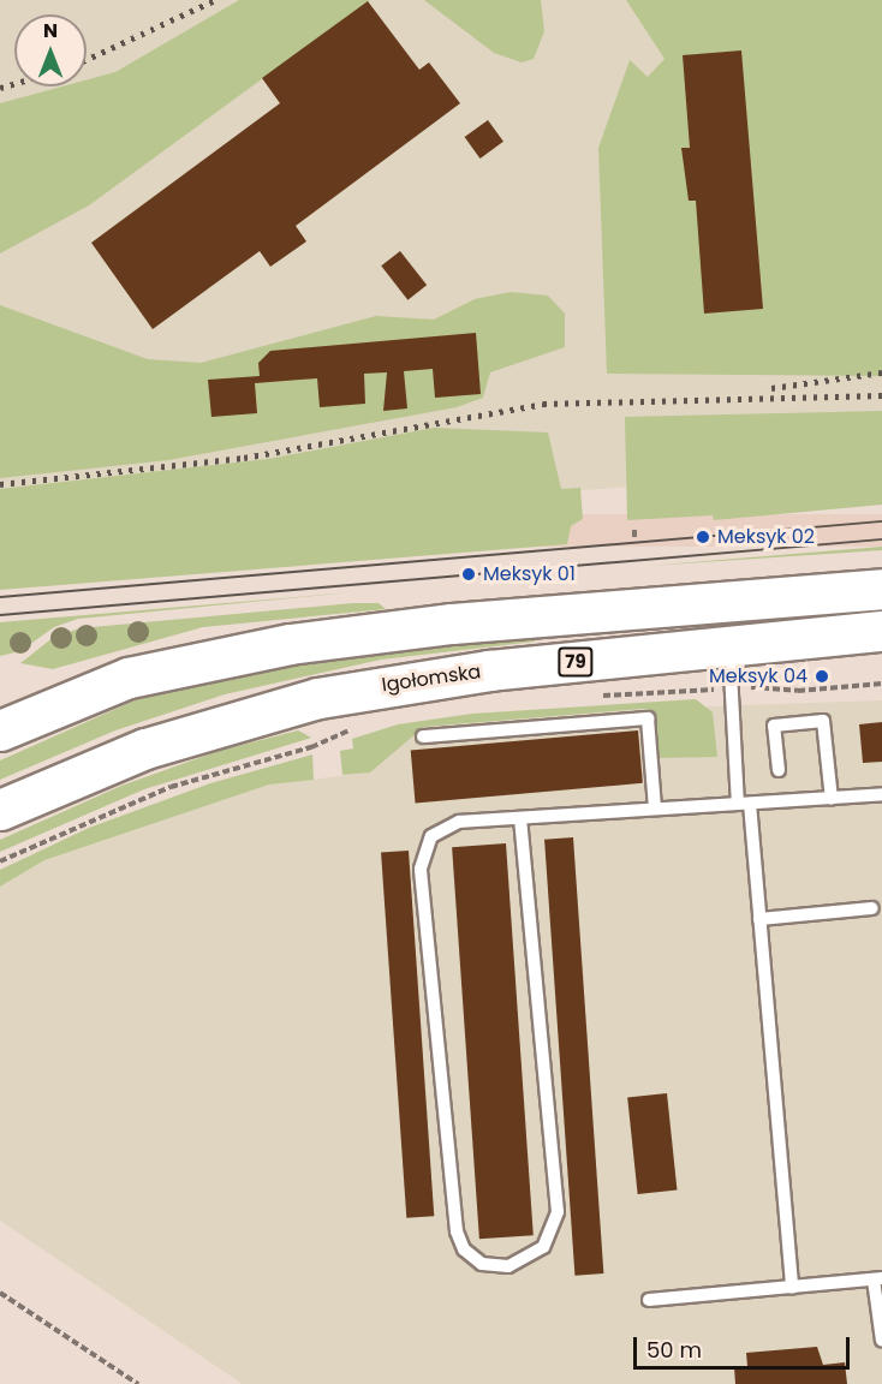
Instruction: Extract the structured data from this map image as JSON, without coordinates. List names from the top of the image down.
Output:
{
  "streets": {
    "main road": ["79", "Igołomska"]
  },
  "places": ["Meksyk 02", "Meksyk 01", "Meksyk 04"],
  "scale_bar": "50 m",
  "north": "top"
}
